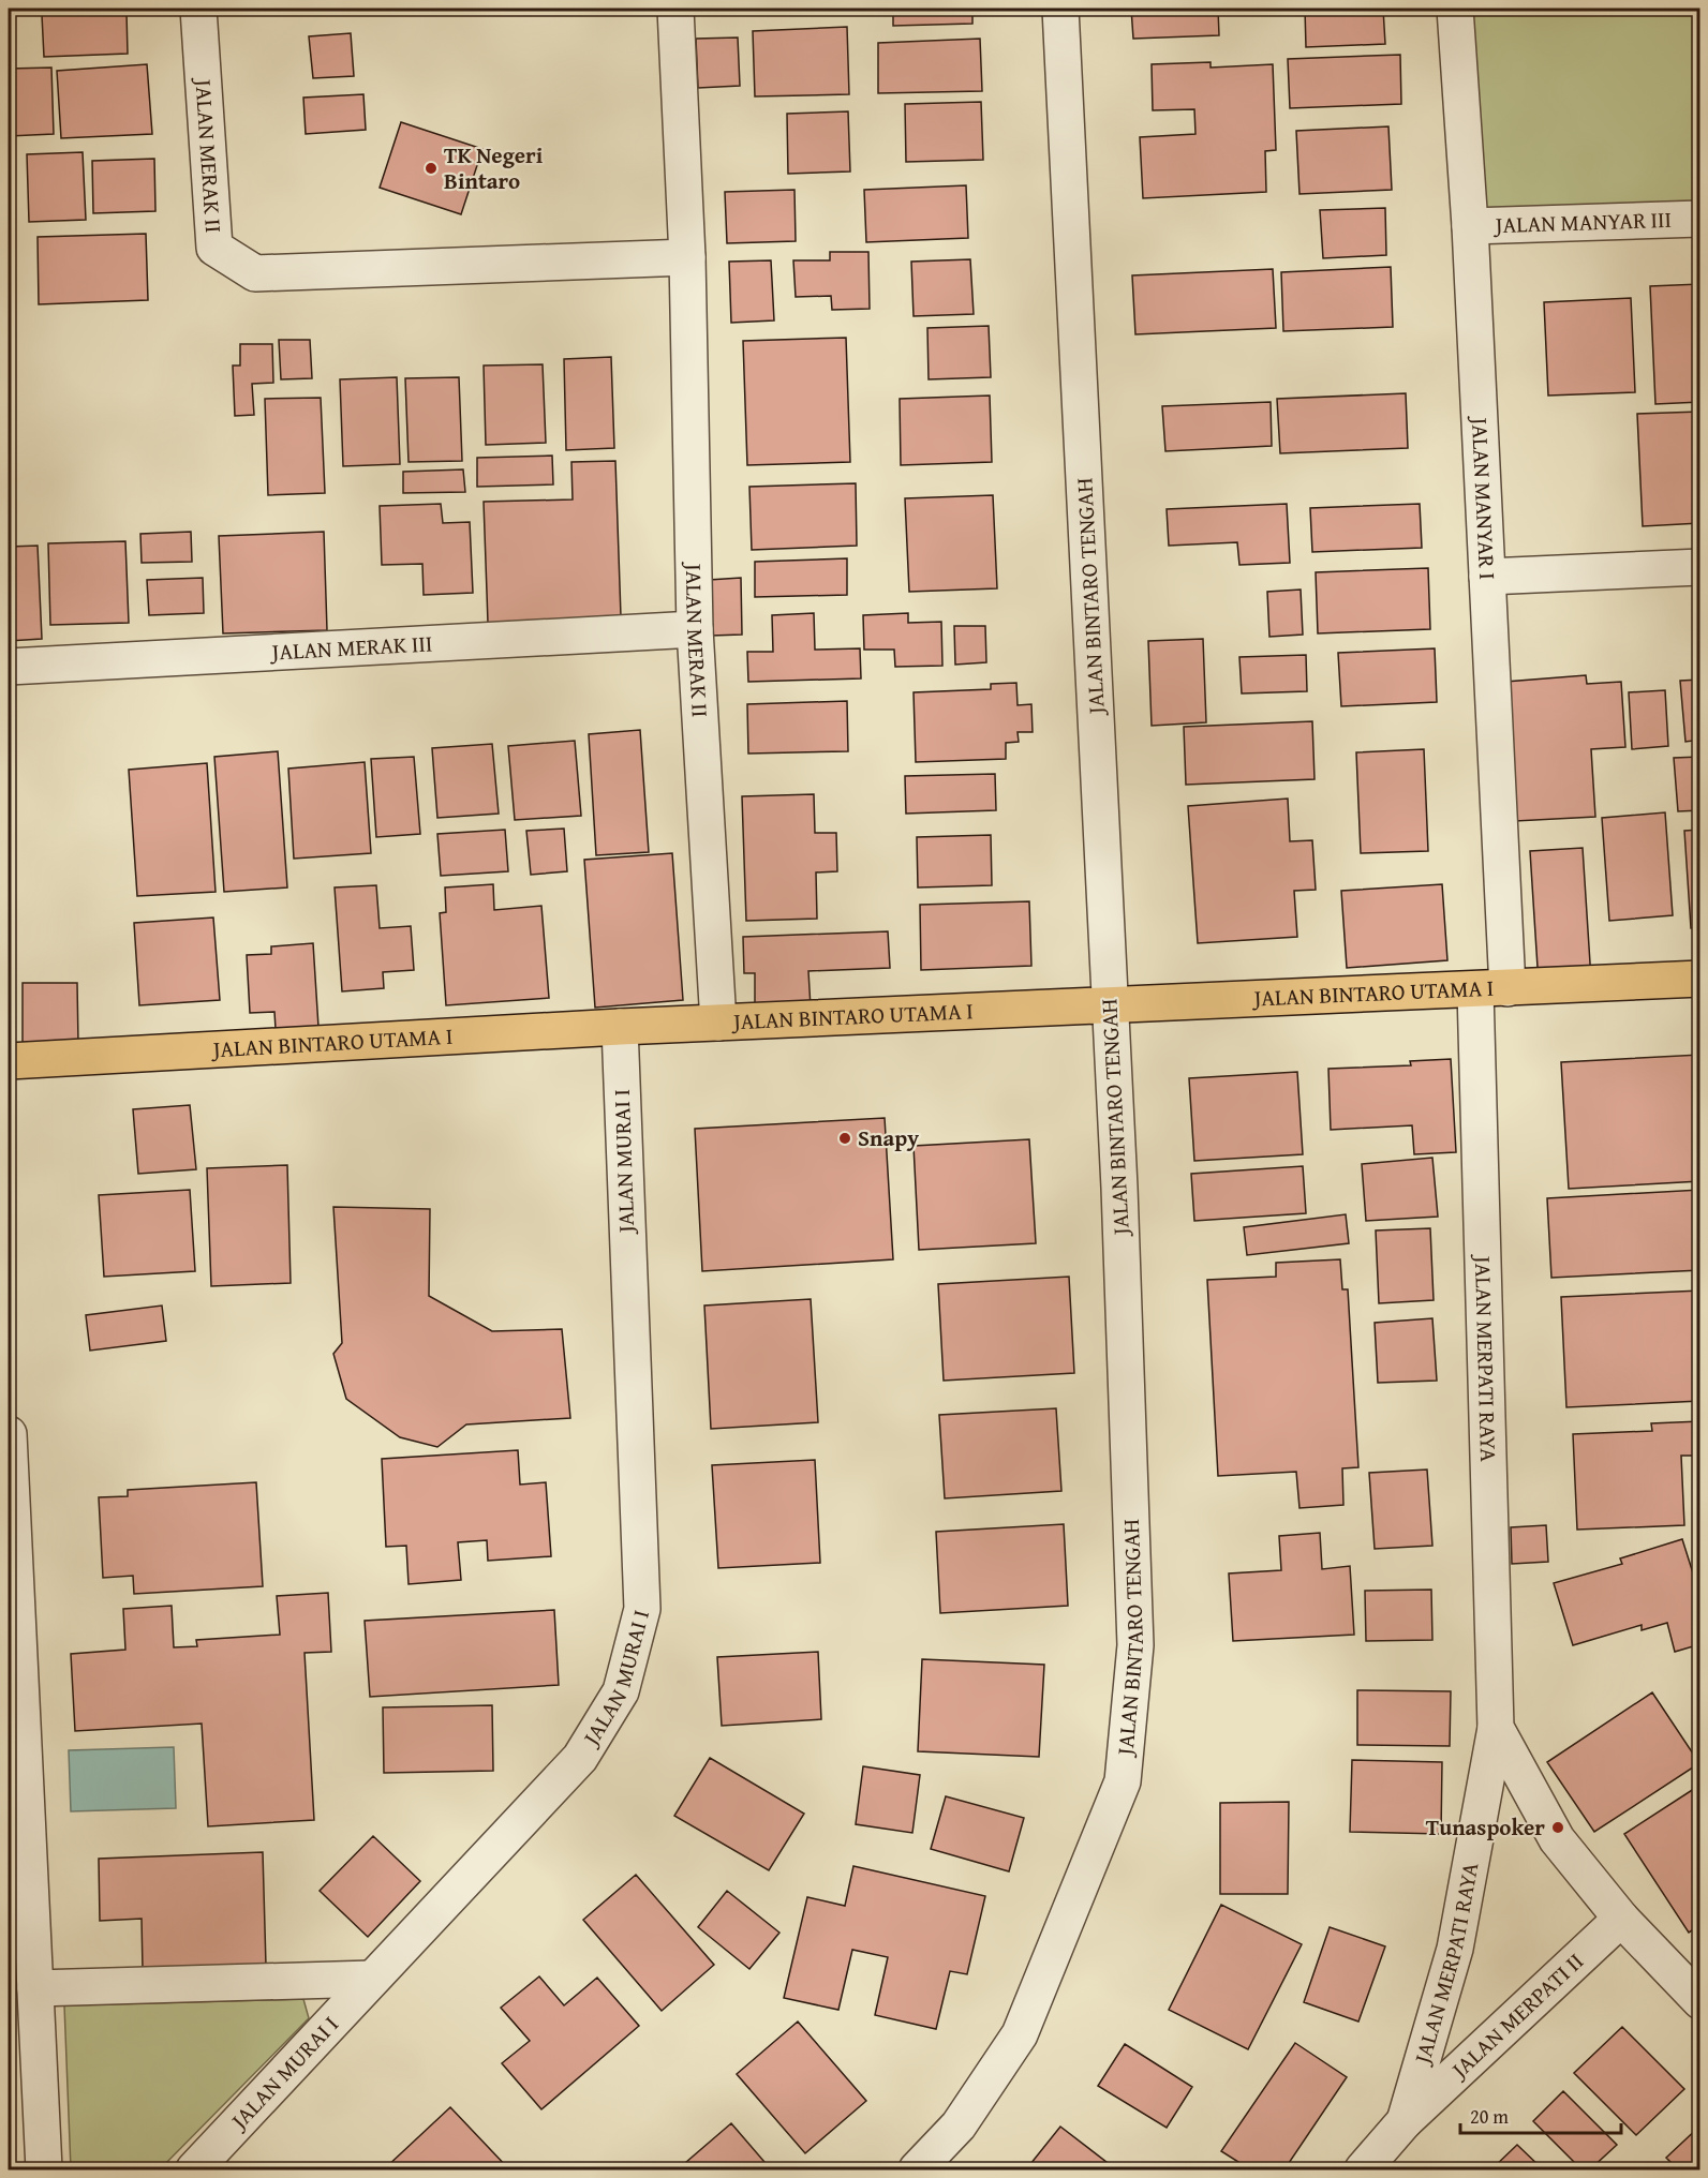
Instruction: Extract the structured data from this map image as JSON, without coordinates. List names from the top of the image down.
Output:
{
  "streets": {
    "main road": ["JALAN BINTARO UTAMA I"],
    "street": [
      "JALAN MERAK II",
      "JALAN MANYAR III",
      "JALAN MANYAR I",
      "JALAN BINTARO TENGAH",
      "JALAN MERAK III",
      "JALAN MURAI I",
      "JALAN MERPATI RAYA",
      "JALAN MERPATI II"
    ]
  },
  "crossings": [
    ["JALAN MERAK II", "JALAN MERAK III"],
    ["JALAN MERAK II", "JALAN BINTARO UTAMA I"],
    ["JALAN MANYAR III", "JALAN MANYAR I"],
    ["JALAN MANYAR I", "JALAN BINTARO UTAMA I"],
    ["JALAN MANYAR I", "JALAN MERPATI RAYA"],
    ["JALAN BINTARO TENGAH", "JALAN BINTARO UTAMA I"],
    ["JALAN BINTARO UTAMA I", "JALAN MURAI I"],
    ["JALAN BINTARO UTAMA I", "JALAN MERPATI RAYA"],
    ["JALAN MERPATI RAYA", "JALAN MERPATI II"]
  ],
  "places": ["TK Negeri Bintaro", "Snapy", "Tunaspoker"],
  "scale_bar": "20 m"
}
